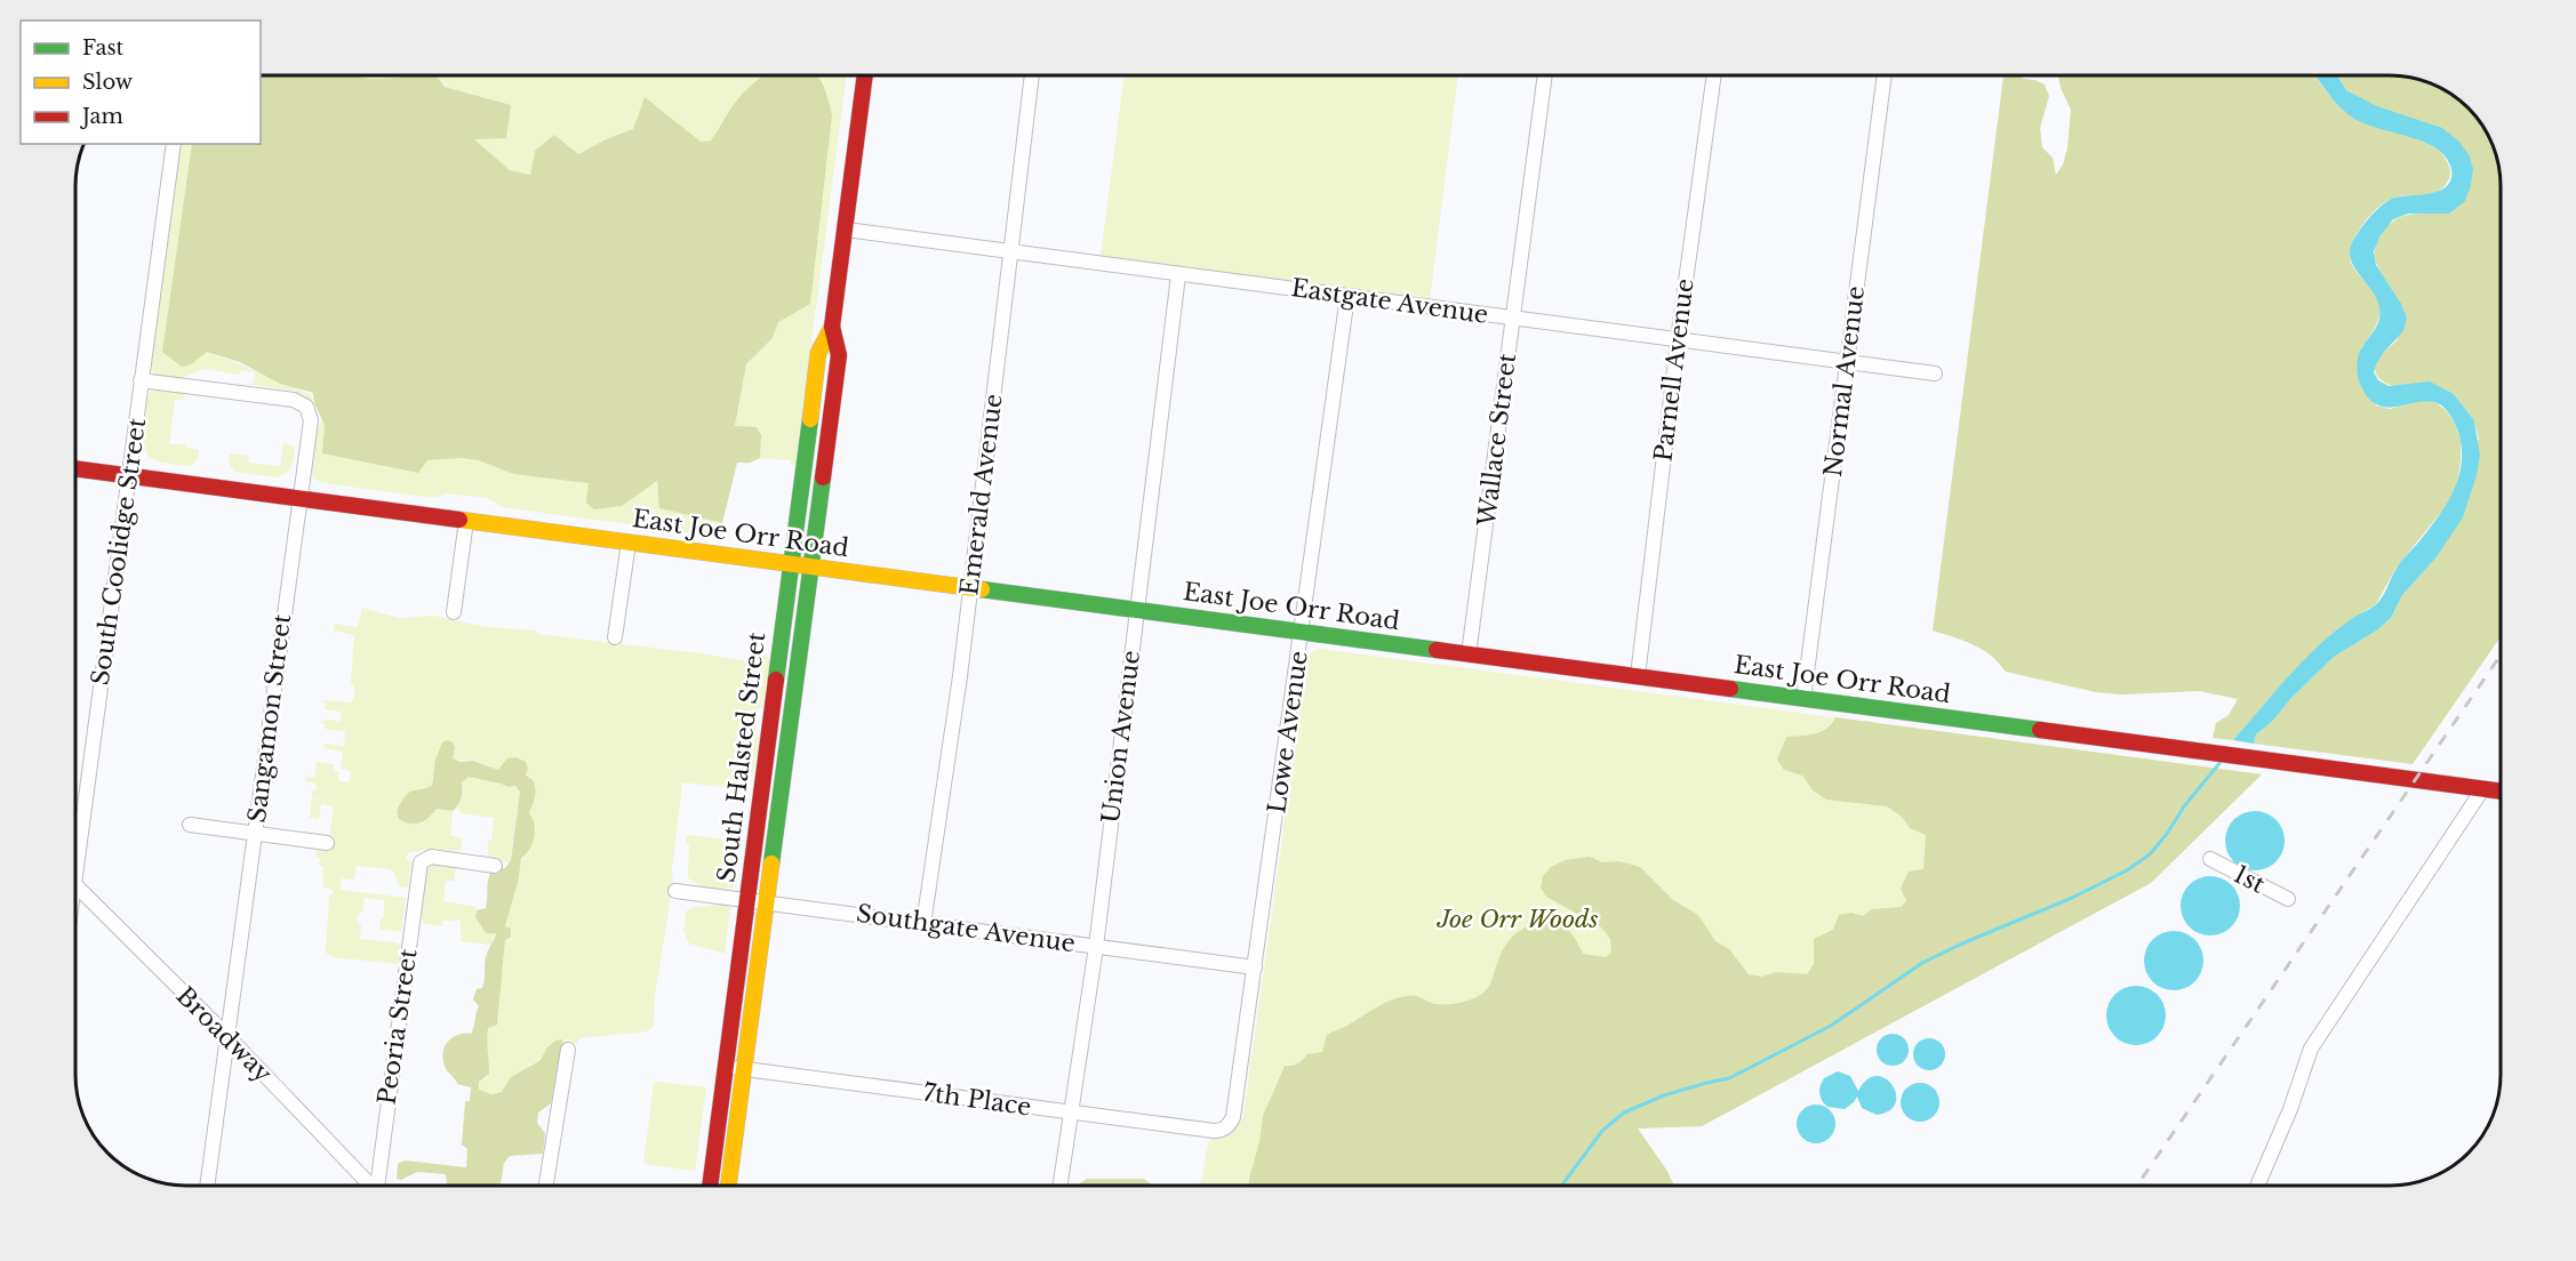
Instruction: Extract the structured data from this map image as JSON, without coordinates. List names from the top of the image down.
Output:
{
  "streets": {
    "street": [
      "Eastgate Avenue",
      "Parnell Avenue",
      "Normal Avenue",
      "Wallace Street",
      "Emerald Avenue",
      "East Joe Orr Road",
      "South Coolidge Street",
      "Sangamon Street",
      "Lowe Avenue",
      "Union Avenue",
      "South Halsted Street",
      "1st",
      "Southgate Avenue",
      "Peoria Street",
      "Broadway",
      "7th Place"
    ]
  },
  "crossings": [
    ["Eastgate Avenue", "Parnell Avenue"],
    ["Eastgate Avenue", "Normal Avenue"],
    ["Eastgate Avenue", "Wallace Street"],
    ["Eastgate Avenue", "Emerald Avenue"],
    ["Eastgate Avenue", "Lowe Avenue"],
    ["Eastgate Avenue", "Union Avenue"],
    ["Eastgate Avenue", "South Halsted Street"],
    ["Parnell Avenue", "East Joe Orr Road"],
    ["Normal Avenue", "East Joe Orr Road"],
    ["Wallace Street", "East Joe Orr Road"],
    ["Emerald Avenue", "East Joe Orr Road"],
    ["Emerald Avenue", "Southgate Avenue"],
    ["East Joe Orr Road", "South Coolidge Street"],
    ["East Joe Orr Road", "Sangamon Street"],
    ["East Joe Orr Road", "Lowe Avenue"],
    ["East Joe Orr Road", "Union Avenue"],
    ["East Joe Orr Road", "South Halsted Street"],
    ["South Coolidge Street", "Sangamon Street"],
    ["Sangamon Street", "Broadway"],
    ["Lowe Avenue", "Southgate Avenue"],
    ["Lowe Avenue", "7th Place"],
    ["Union Avenue", "Southgate Avenue"],
    ["Union Avenue", "7th Place"],
    ["South Halsted Street", "Southgate Avenue"],
    ["South Halsted Street", "7th Place"]
  ],
  "parks": ["Joe Orr Woods"],
  "legend": ["Fast", "Slow", "Jam"]
}
